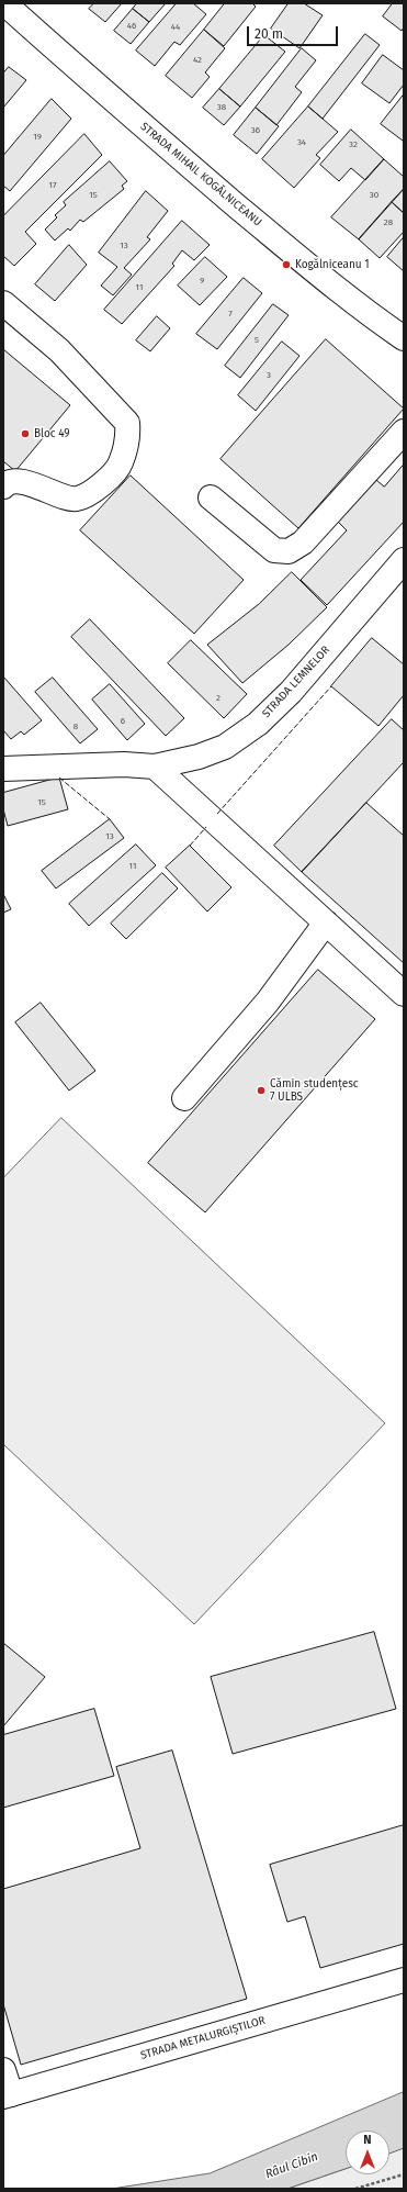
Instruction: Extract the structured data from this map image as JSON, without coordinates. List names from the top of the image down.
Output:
{
  "streets": {
    "main road": ["STRADA MIHAIL KOGĂLNICEANU", "STRADA LEMNELOR", "STRADA METALURGIȘTILOR"]
  },
  "water": ["Râul Cibin"],
  "places": ["Kogălniceanu 1", "Bloc 49", "Cămin studențesc 7 ULBS"],
  "house_numbers": [
    "46",
    "44",
    "42",
    "38",
    "36",
    "19",
    "34",
    "32",
    "17",
    "15",
    "30",
    "28",
    "13",
    "9",
    "11",
    "7",
    "5",
    "3",
    "2",
    "6",
    "8",
    "15",
    "13",
    "11"
  ],
  "scale_bar": "20 m",
  "north": "top"
}
